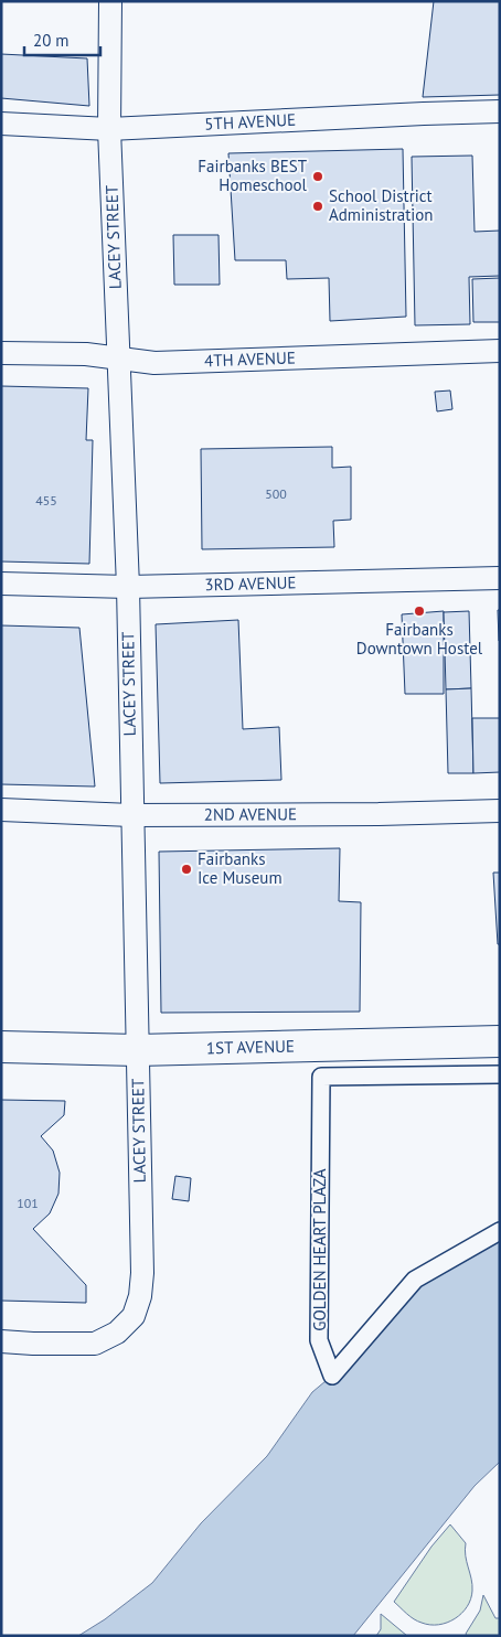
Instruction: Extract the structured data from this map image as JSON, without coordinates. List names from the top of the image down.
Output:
{
  "streets": {
    "main road": ["1ST AVENUE"],
    "street": [
      "5TH AVENUE",
      "LACEY STREET",
      "4TH AVENUE",
      "3RD AVENUE",
      "2ND AVENUE",
      "GOLDEN HEART PLAZA"
    ]
  },
  "crossings": [
    ["5TH AVENUE", "LACEY STREET"],
    ["LACEY STREET", "4TH AVENUE"],
    ["LACEY STREET", "3RD AVENUE"],
    ["LACEY STREET", "2ND AVENUE"],
    ["LACEY STREET", "1ST AVENUE"]
  ],
  "places": [
    "Fairbanks BEST Homeschool",
    "School District Administration",
    "Fairbanks Downtown Hostel",
    "Fairbanks Ice Museum"
  ],
  "house_numbers": ["500", "455", "101"],
  "scale_bar": "20 m"
}
